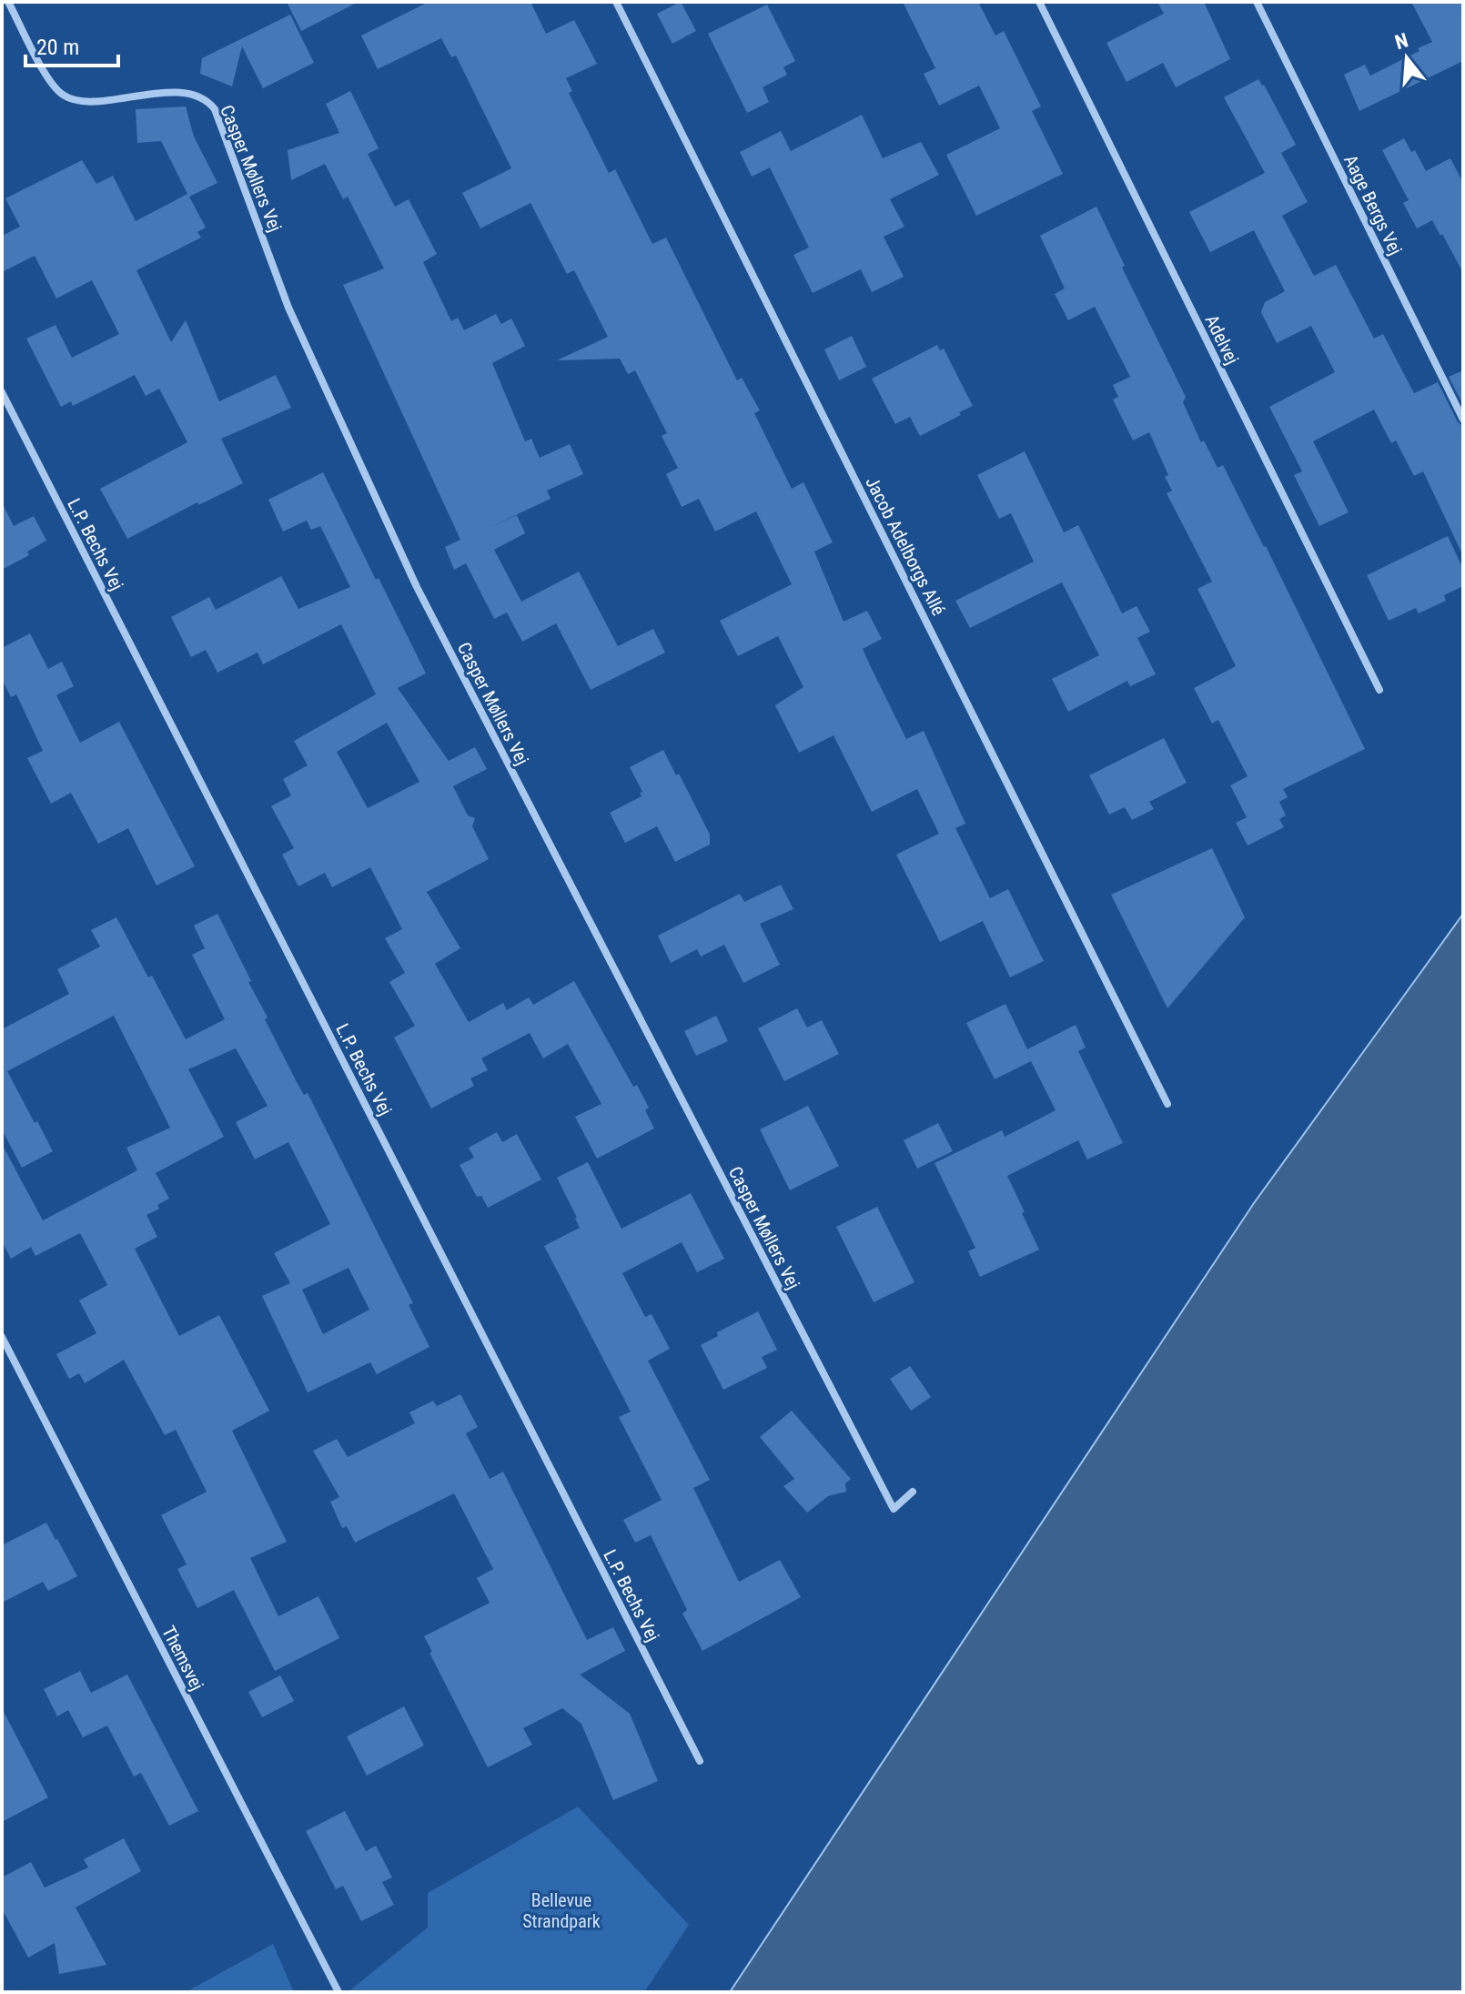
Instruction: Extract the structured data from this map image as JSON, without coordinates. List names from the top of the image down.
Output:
{
  "streets": {
    "street": [
      "Casper Møllers Vej",
      "Aage Bergs Vej",
      "Adelvej",
      "L.P. Bechs Vej",
      "Jacob Adelborgs Allé",
      "Themsvej"
    ]
  },
  "parks": ["Bellevue Strandpark"],
  "scale_bar": "20 m",
  "north": "top"
}
